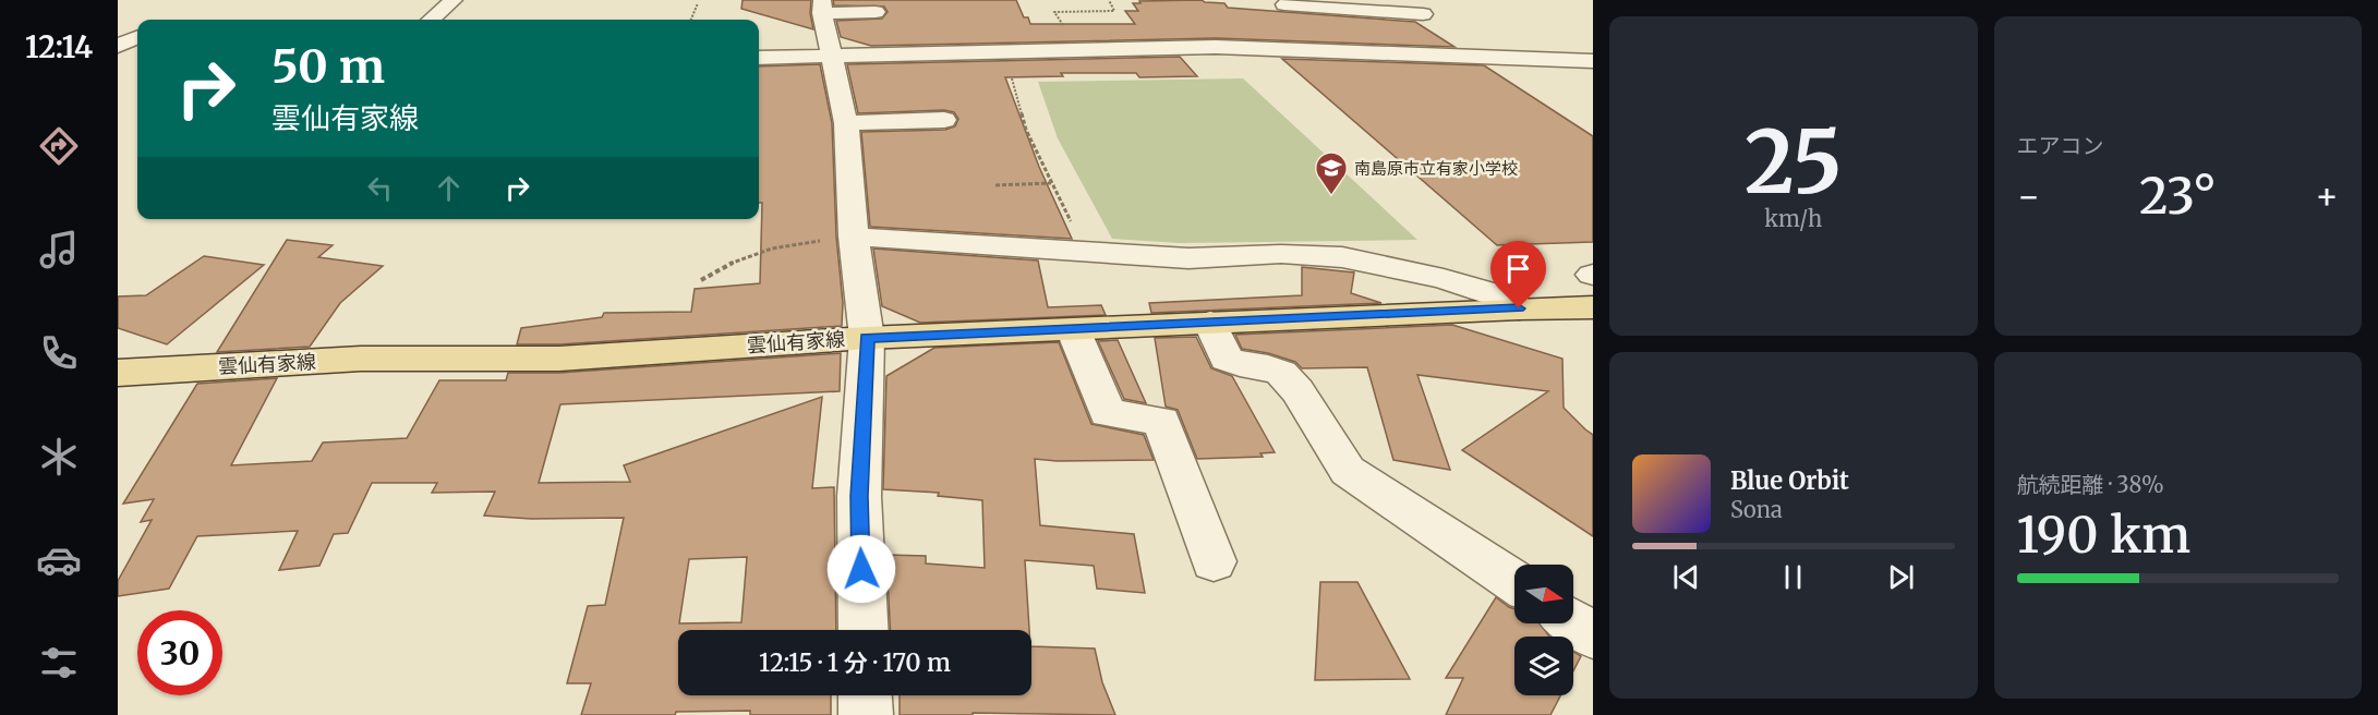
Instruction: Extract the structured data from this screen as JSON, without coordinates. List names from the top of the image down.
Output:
{
  "streets": {
    "main road": ["雲仙有家線"]
  },
  "places": {
    "school or university": ["南島原市立有家小学校"]
  },
  "north": "right",
  "page": {
    "tabs": "12:14",
    "tile": [
      ["25", "km/h"],
      "エアコン",
      ["航続距離 · 38%", "190 km"]
    ],
    "turn": ["50 m", "雲仙有家線"],
    "heat": ["−", "23°", "+"],
    "song": ["Blue Orbit", "Sona"],
    "limit": "30",
    "trip": "12:15 · 1 分 · 170 m"
  }
}
